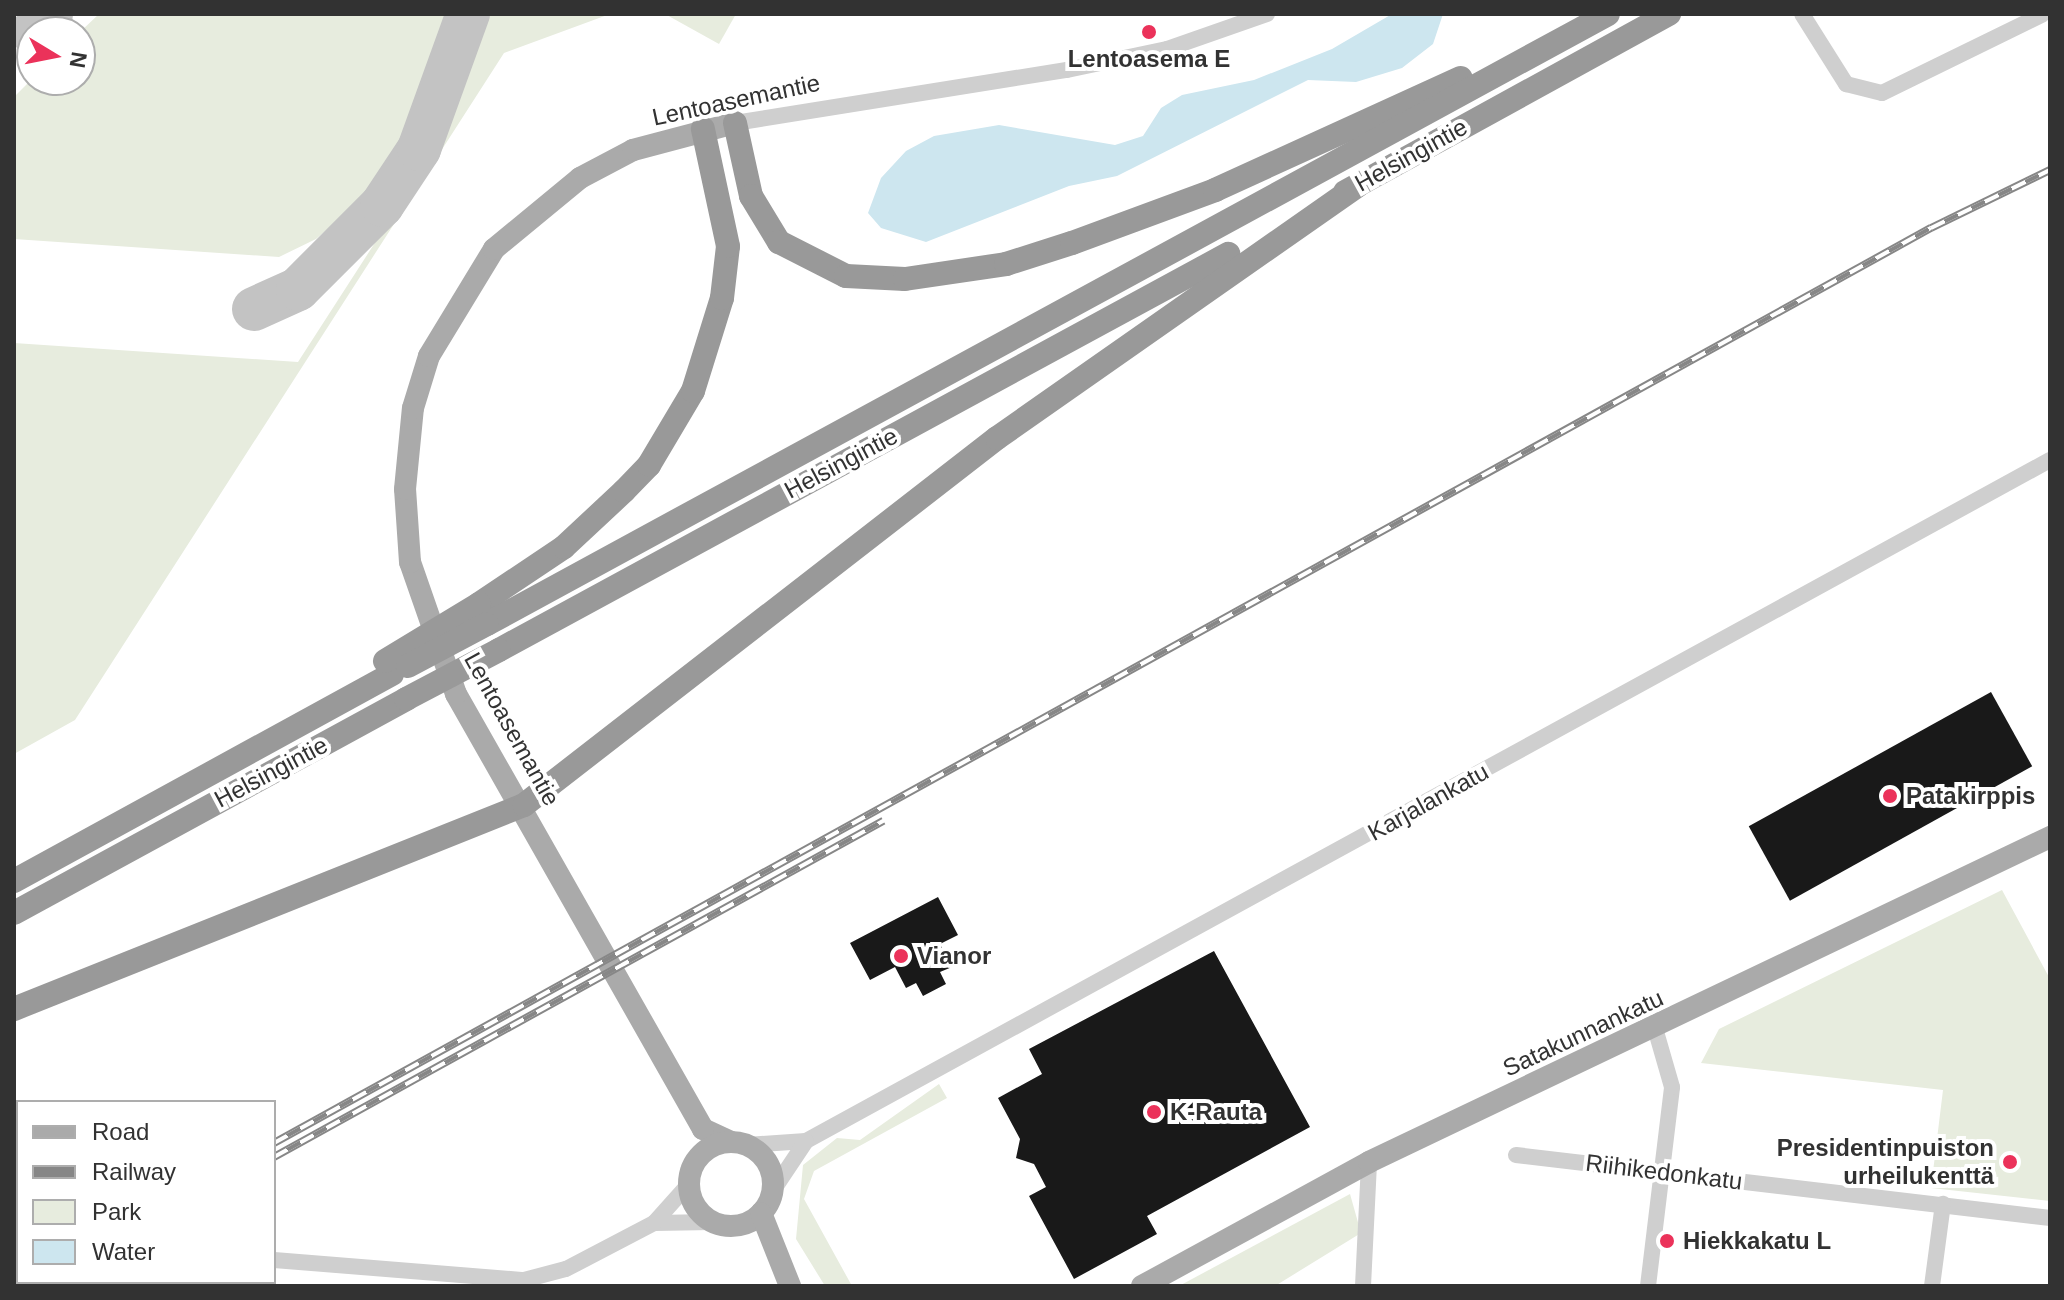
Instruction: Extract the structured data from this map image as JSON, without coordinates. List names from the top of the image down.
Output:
{
  "streets": {
    "highway": ["Helsingintie"],
    "main road": ["Lentoasemantie", "Satakunnankatu"],
    "street": ["Karjalankatu", "Riihikedonkatu"]
  },
  "places": [
    "Lentoasema E",
    "Patakirppis",
    "Vianor",
    "K-Rauta",
    "Presidentinpuiston urheilukenttä",
    "Hiekkakatu L"
  ],
  "legend": [
    "Road",
    "Railway",
    "Park",
    "Water"
  ],
  "north": "right"
}
